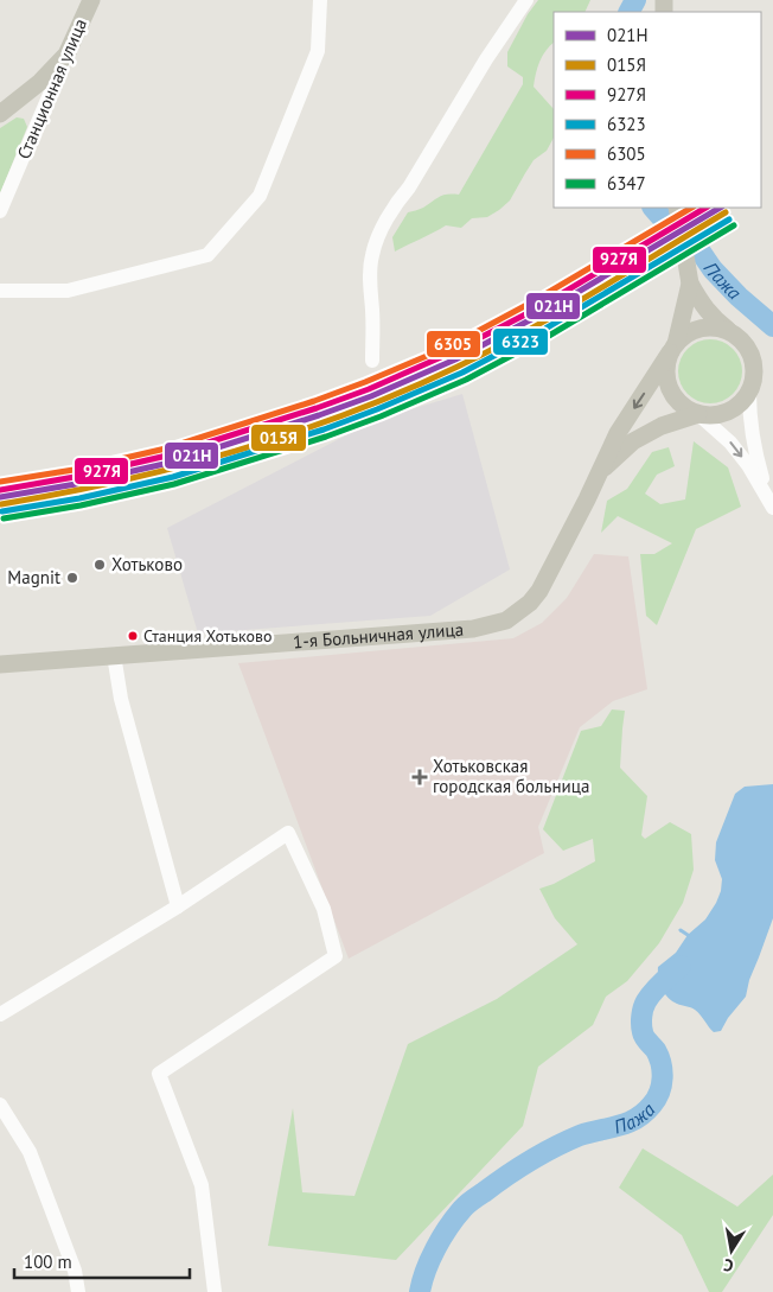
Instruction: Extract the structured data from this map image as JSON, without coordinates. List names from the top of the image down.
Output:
{
  "streets": {
    "main road": ["Станционная улица", "1-я Больничная улица"]
  },
  "water": ["Пажа"],
  "places": {
    "other": ["Хотьково", "Magnit", "Станция Хотьково"],
    "health": ["Хотьковская городская больница"]
  },
  "lines": [
    "transit line 021Н",
    "transit line 927Я",
    "transit line 6305",
    "transit line 015Я",
    "transit line 6323",
    "transit line 6347"
  ],
  "legend": [
    "021Н",
    "015Я",
    "927Я",
    "6323",
    "6305",
    "6347"
  ],
  "scale_bar": "100 m",
  "north": "bottom"
}
